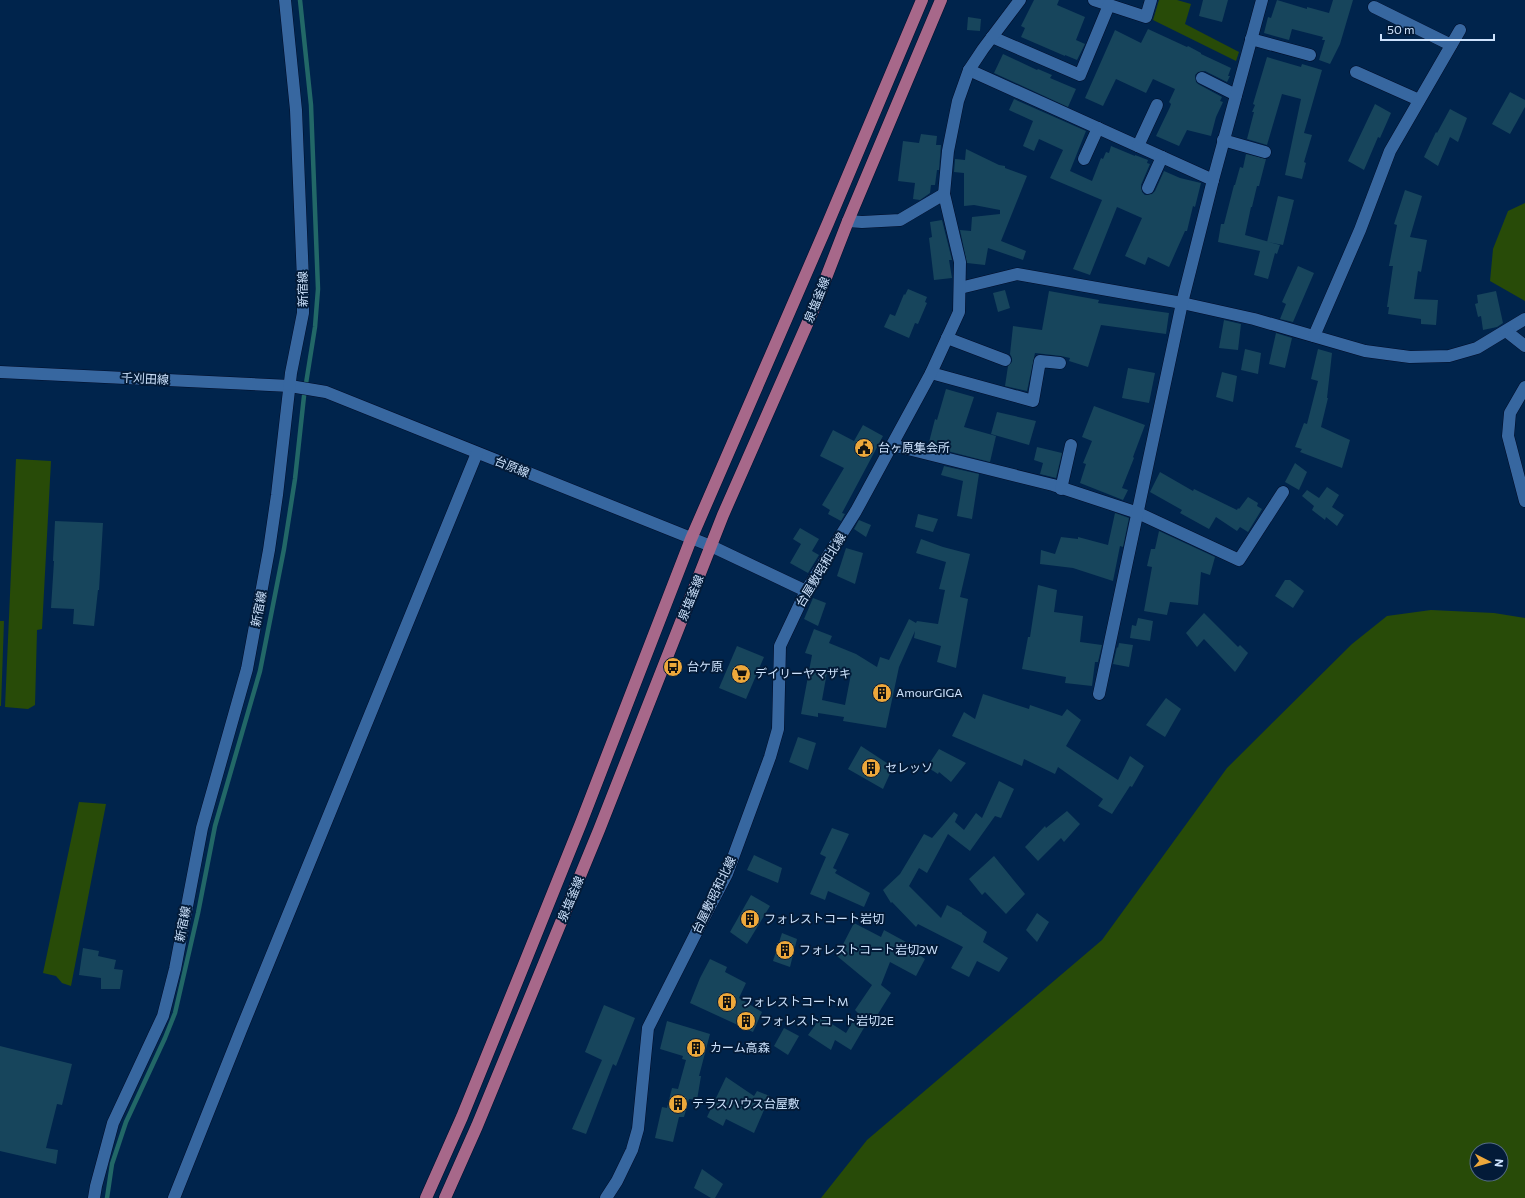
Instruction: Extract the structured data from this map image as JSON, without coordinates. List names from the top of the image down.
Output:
{
  "streets": {
    "main road": ["泉塩釜線"],
    "street": [
      "新宿線",
      "千刈田線",
      "台原線",
      "台屋敷昭和北線"
    ]
  },
  "crossings": [
    ["新宿線", "千刈田線"],
    ["泉塩釜線", "台原線"],
    ["千刈田線", "台原線"],
    ["台原線", "台屋敷昭和北線"]
  ],
  "places": {
    "public building": ["台ヶ原集会所"],
    "bus stop": ["台ケ原"],
    "supermarket": ["デイリーヤマザキ"],
    "building": [
      "AmourGIGA",
      "セレッソ",
      "フォレストコート岩切",
      "フォレストコート岩切2W",
      "フォレストコートM",
      "フォレストコート岩切2E",
      "カーム高森",
      "テラスハウス台屋敷"
    ]
  },
  "scale_bar": "50 m",
  "north": "right"
}
